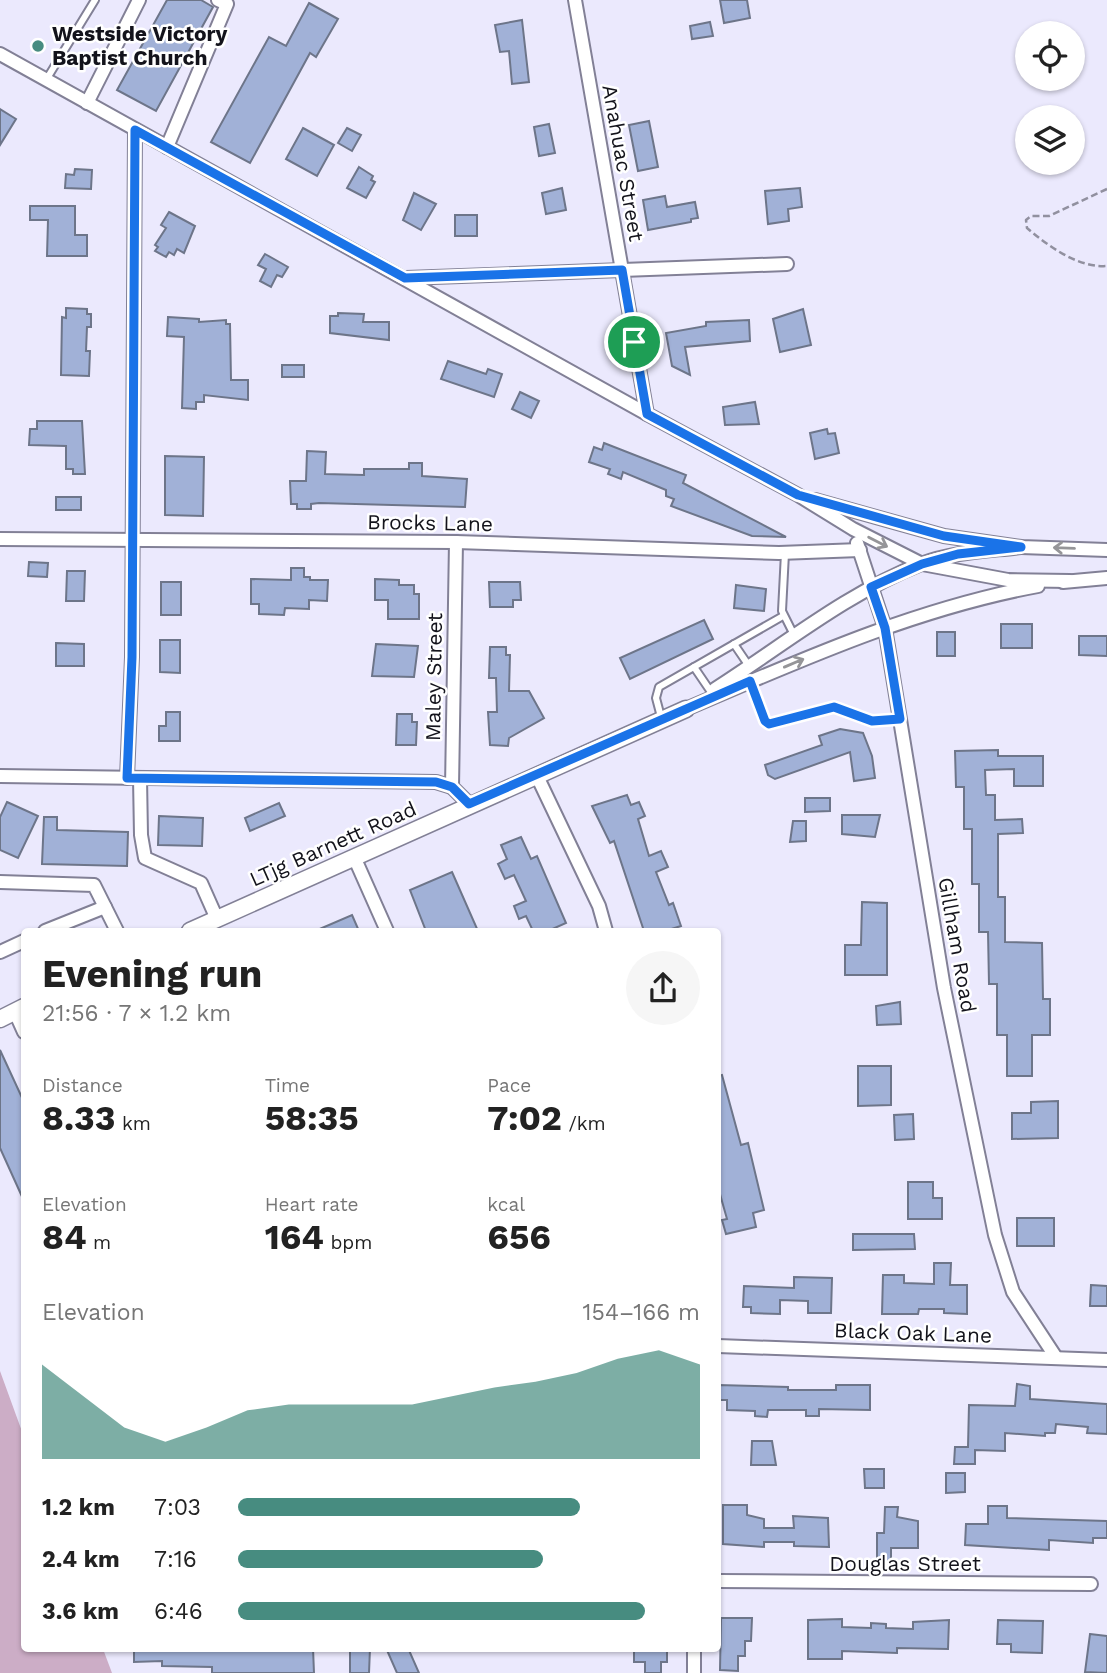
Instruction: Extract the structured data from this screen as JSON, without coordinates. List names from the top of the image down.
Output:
{
  "streets": {
    "street": [
      "Anahuac Street",
      "Brocks Lane",
      "Maley Street",
      "LTjg Barnett Road",
      "Gillham Road",
      "Black Oak Lane",
      "Douglas Street"
    ]
  },
  "crossings": [
    ["Brocks Lane", "Maley Street"],
    ["Brocks Lane", "Gillham Road"],
    ["LTjg Barnett Road", "Gillham Road"],
    ["Gillham Road", "Black Oak Lane"]
  ],
  "places": ["Westside Victory Baptist Church"],
  "page": {
    "heading": ["Evening run", "21:56 · 7 × 1.2 km"],
    "stats": [
      ["Distance", "8.33 km"],
      ["Time", "58:35"],
      ["Pace", "7:02 /km"],
      ["Elevation", "84 m"],
      ["Heart rate", "164 bpm"],
      ["kcal", "656"]
    ],
    "chart": ["Elevation", "154–166 m"],
    "list": [
      {
        "name": "1.2 km",
        "note": "7:03"
      },
      {
        "name": "2.4 km",
        "note": "7:16"
      },
      {
        "name": "3.6 km",
        "note": "6:46"
      }
    ]
  }
}
